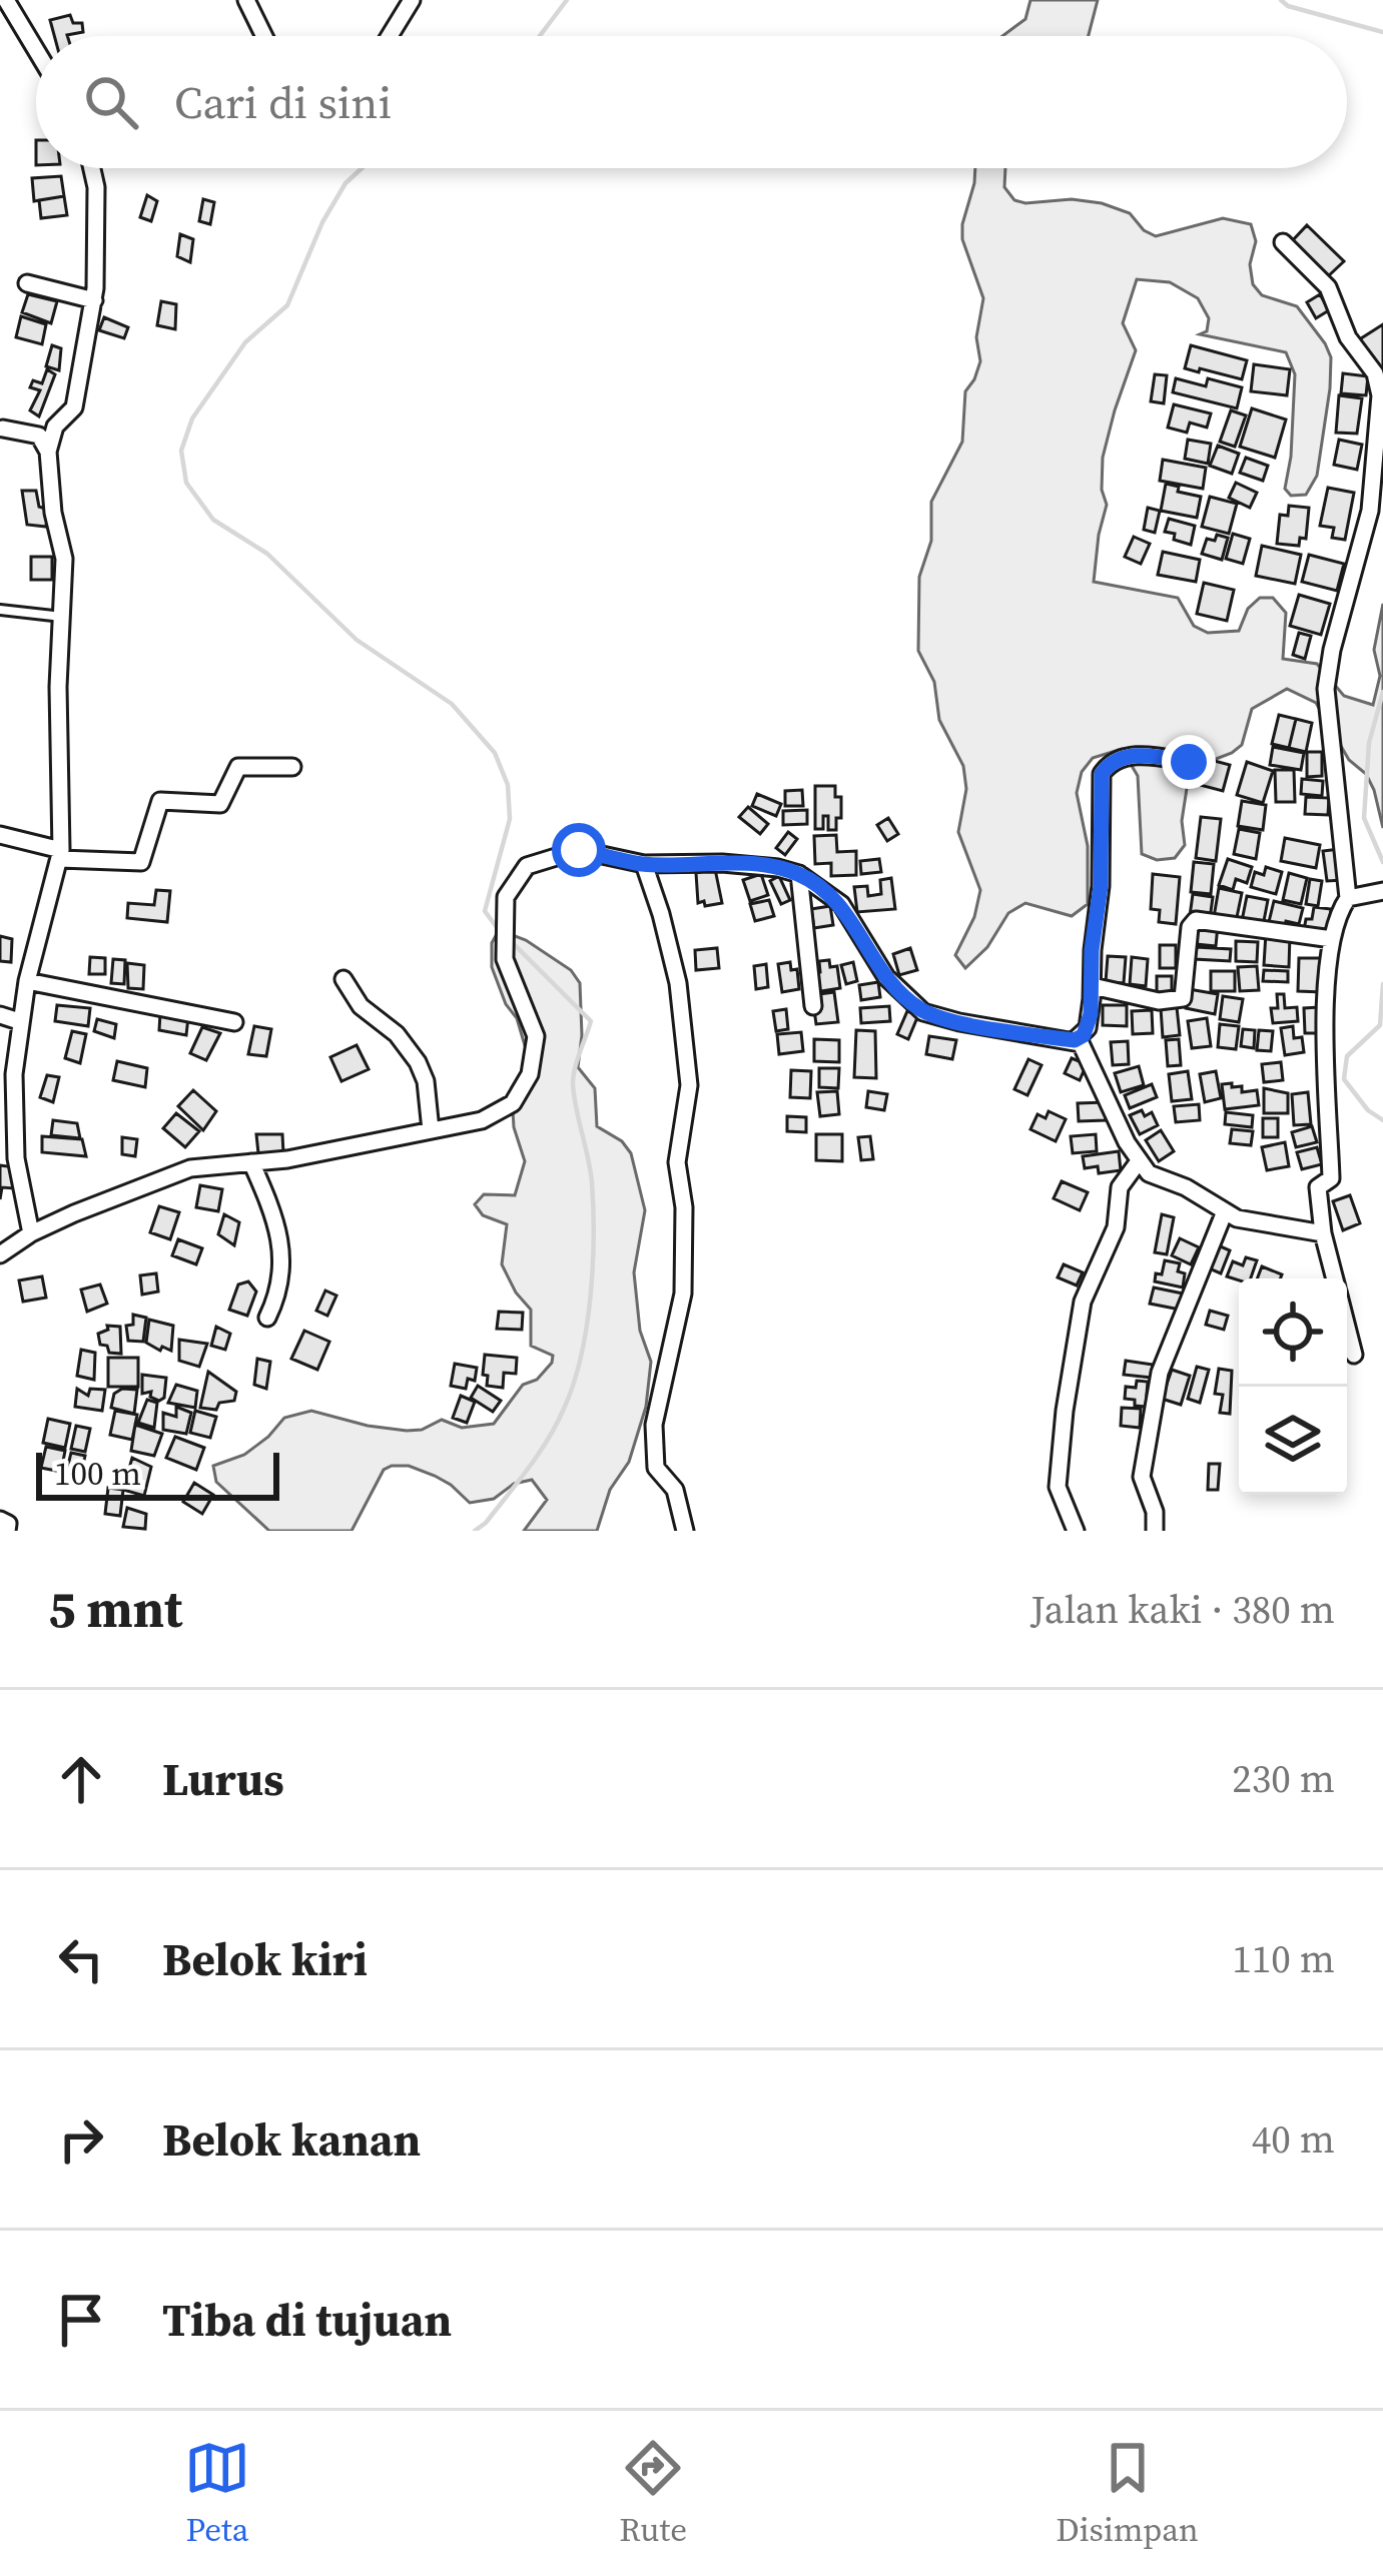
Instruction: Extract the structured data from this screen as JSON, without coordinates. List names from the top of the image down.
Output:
{
  "scale_bar": "100 m",
  "page": {
    "search": "Cari di sini",
    "scale": "100 m",
    "heading": ["5 mnt", "Jalan kaki · 380 m"],
    "list": [
      ["Lurus", "230 m"],
      ["Belok kiri", "110 m"],
      ["Belok kanan", "40 m"],
      "Tiba di tujuan"
    ],
    "nav": ["Peta", "Rute", "Disimpan"]
  }
}
